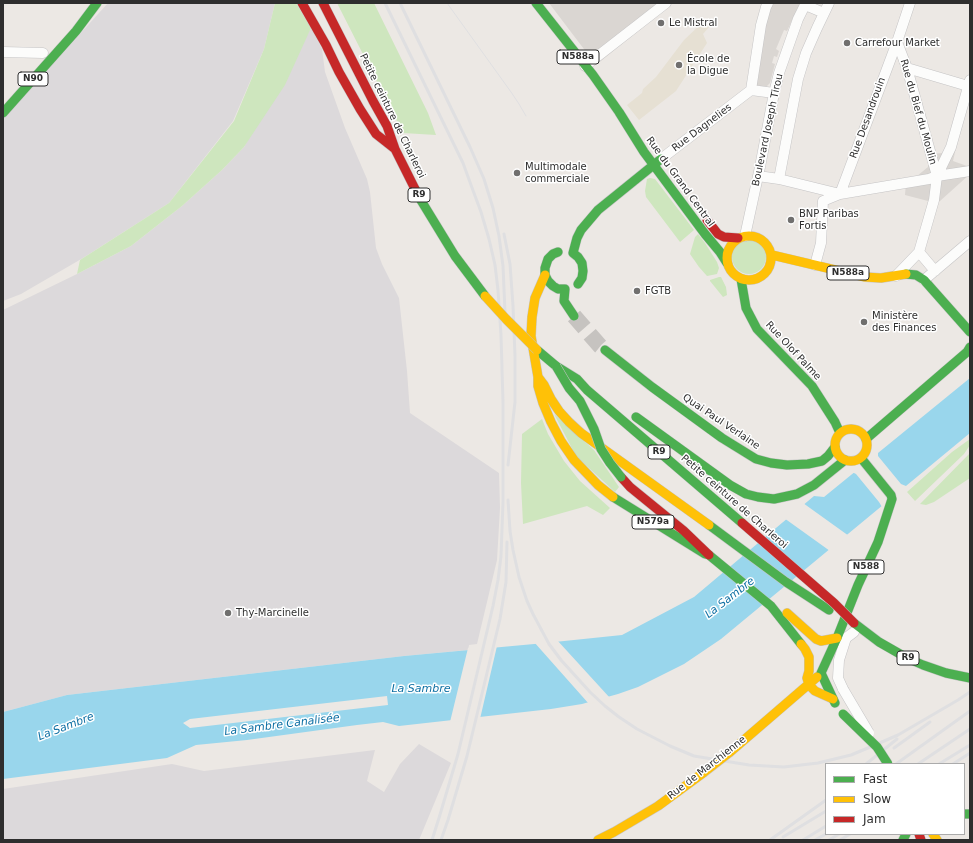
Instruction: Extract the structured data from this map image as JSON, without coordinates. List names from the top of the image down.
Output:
{
  "streets": {
    "main road": [
      "N588a",
      "N90",
      "Petite ceinture de Charleroi",
      "Rue du Grand Central",
      "R9",
      "Rue Olof Palme",
      "Quai Paul Verlaine",
      "N579a",
      "N588",
      "Rue de Marchienne"
    ],
    "street": [
      "Rue du Bief du Moulin",
      "Rue Desandrouin",
      "Rue Dagnelies",
      "Boulevard Joseph Tirou"
    ]
  },
  "crossings": [
    ["N588a", "Boulevard Joseph Tirou"],
    ["N588a", "Rue du Grand Central"],
    ["N588a", "Rue Olof Palme"],
    ["Rue du Bief du Moulin", "Rue Desandrouin"],
    ["Rue Dagnelies", "Rue du Grand Central"],
    ["Boulevard Joseph Tirou", "Rue du Grand Central"],
    ["Boulevard Joseph Tirou", "Rue Olof Palme"],
    ["Rue du Grand Central", "Rue Olof Palme"],
    ["Rue Olof Palme", "Quai Paul Verlaine"],
    ["Rue Olof Palme", "N588"],
    ["Quai Paul Verlaine", "N588"],
    ["N579a", "N588"],
    ["N579a", "Rue de Marchienne"],
    ["N588", "Rue de Marchienne"]
  ],
  "water": ["La Sambre", "La Sambre Canalisée"],
  "places": [
    "Le Mistral",
    "Carrefour Market",
    "École de la Digue",
    "Multimodale commerciale",
    "BNP Paribas Fortis",
    "FGTB",
    "Ministère des Finances",
    "Thy-Marcinelle"
  ],
  "legend": ["Fast", "Slow", "Jam"]
}
